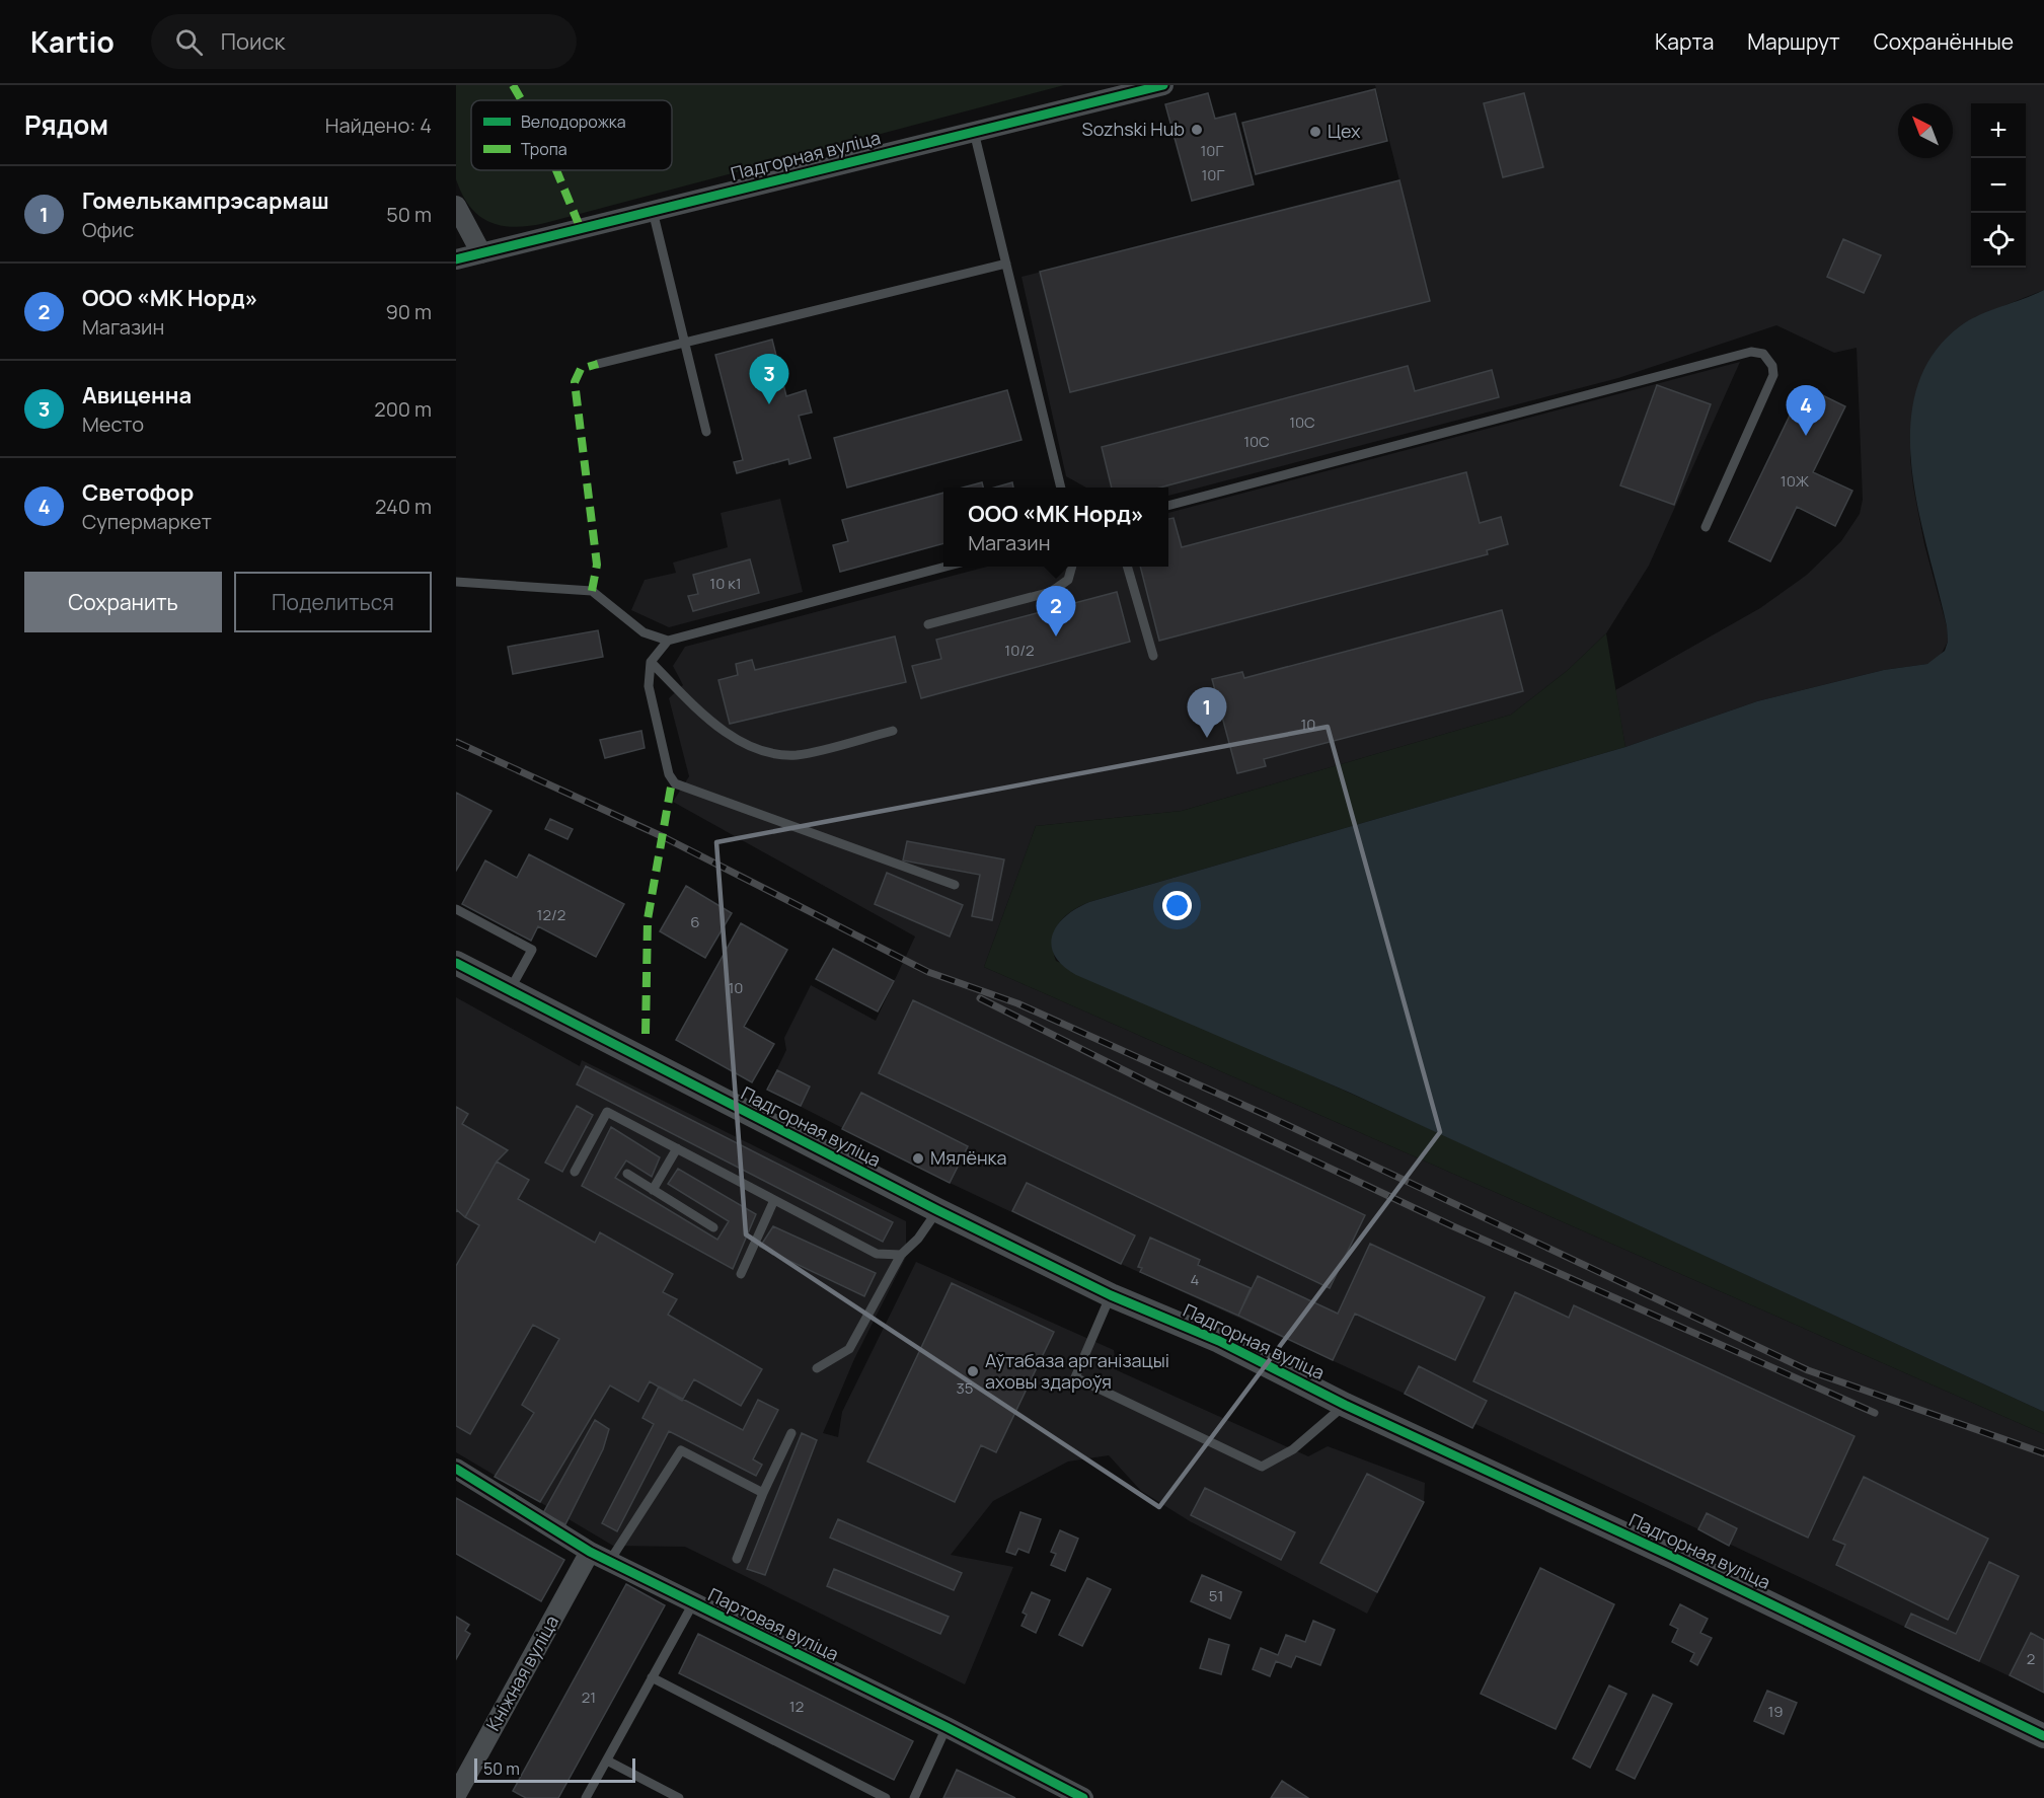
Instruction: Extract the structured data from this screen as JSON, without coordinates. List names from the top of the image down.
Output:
{
  "streets": {
    "street": ["Падгорная вуліца", "Партовая вуліца", "Кніжная вуліца"]
  },
  "crossings": [
    ["Партовая вуліца", "Кніжная вуліца"]
  ],
  "places": [
    "Sozhski Hub",
    "Цех",
    "Мялёнка",
    "Аўтабаза арганізацыі аховы здароўя"
  ],
  "house_numbers": [
    "10Г",
    "10Г",
    "10С",
    "10С",
    "10Ж",
    "10 к1",
    "10/2",
    "10",
    "12/2",
    "6",
    "10",
    "4",
    "35",
    "51",
    "2",
    "21",
    "12",
    "19"
  ],
  "legend": ["Велодорожка", "Тропа"],
  "scale_bar": "50 m",
  "north": "top left",
  "page": {
    "header": "Kartio",
    "search": "Поиск",
    "nav": ["Карта", "Маршрут", "Сохранённые"],
    "heading": ["Рядом", "Найдено: 4"],
    "map_buttons": ["+", "−"],
    "list": [
      {
        "mark": "1",
        "name": "Гомелькампрэсармаш",
        "note": "Офис",
        "value": "50 m"
      },
      {
        "mark": "2",
        "name": "ООО «МК Норд»",
        "note": "Магазин",
        "value": "90 m"
      },
      {
        "mark": "3",
        "name": "Авиценна",
        "note": "Место",
        "value": "200 m"
      },
      {
        "mark": "4",
        "name": "Светофор",
        "note": "Супермаркет",
        "value": "240 m"
      }
    ],
    "pins": [
      "3",
      "4",
      "2",
      "1"
    ],
    "popup": ["ООО «МК Норд»", "Магазин"],
    "buttons": ["Сохранить", "Поделиться"],
    "scale": "50 m"
  }
}
